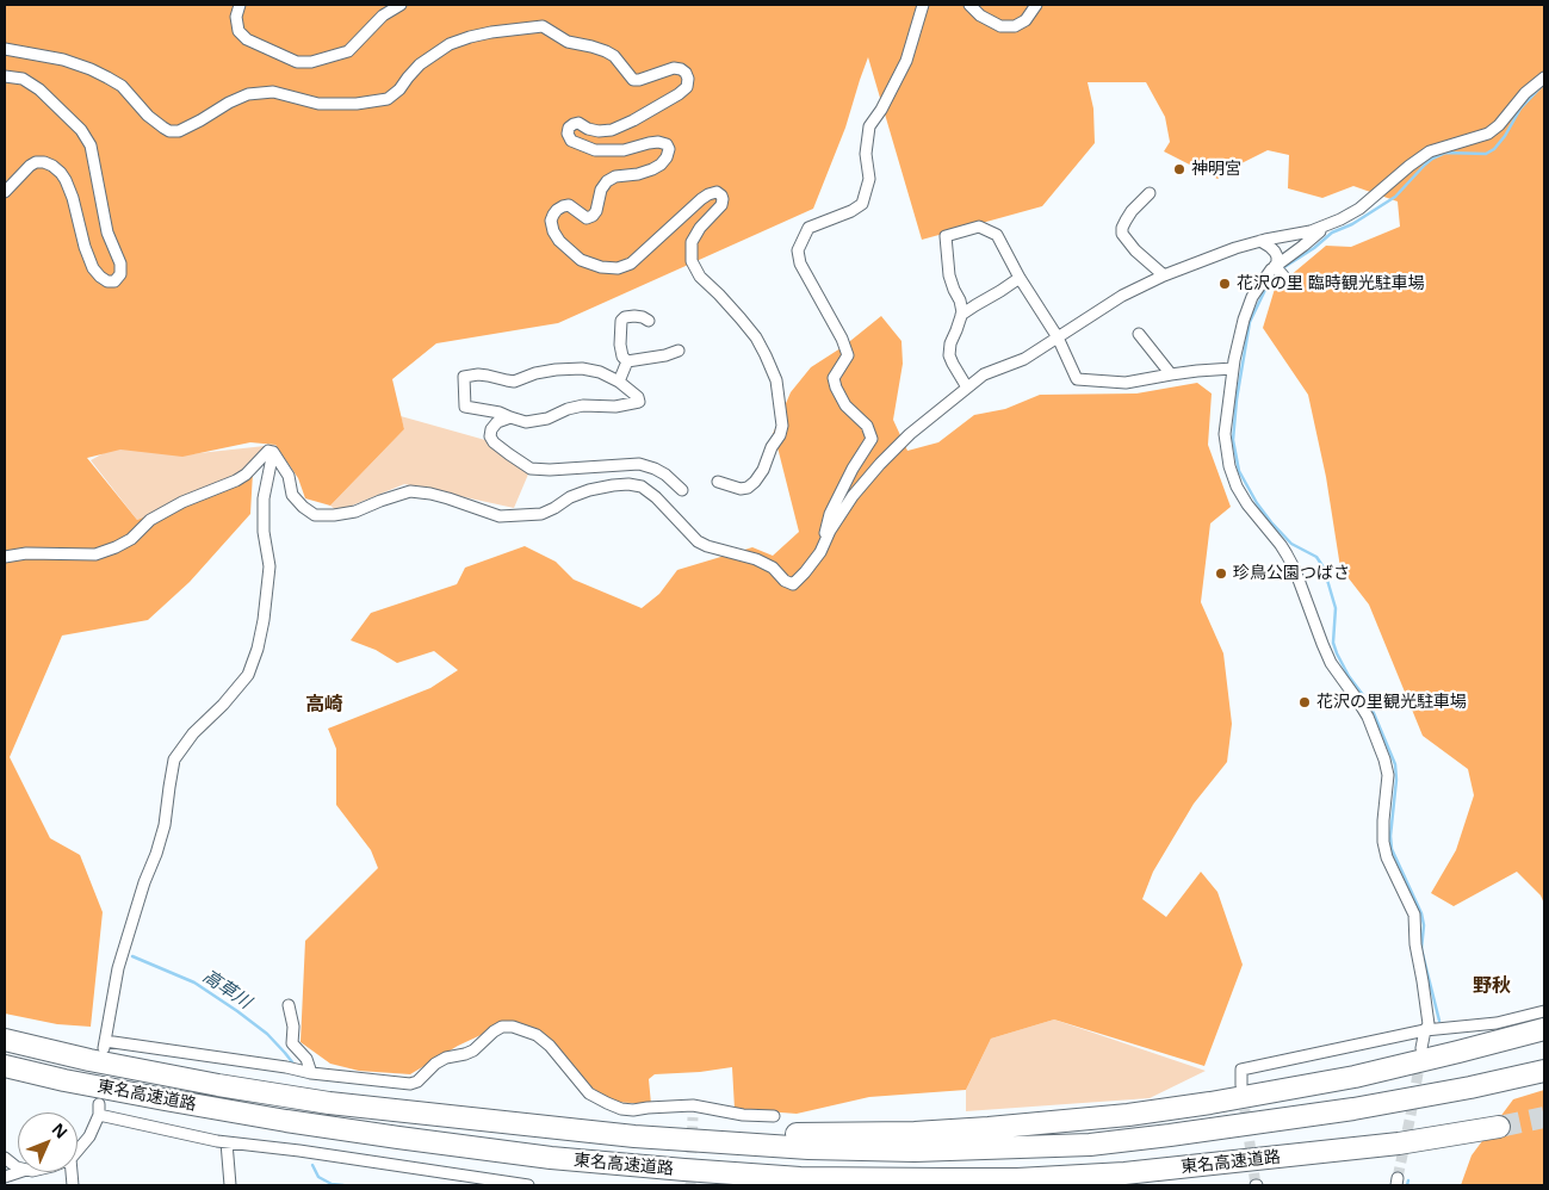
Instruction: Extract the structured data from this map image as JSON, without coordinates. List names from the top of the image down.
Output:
{
  "streets": {
    "highway": ["東名高速道路"]
  },
  "districts": ["高崎", "野秋"],
  "water": ["高草川"],
  "places": [
    "神明宮",
    "花沢の里 臨時観光駐車場",
    "珍鳥公園つばさ",
    "花沢の里観光駐車場"
  ],
  "north": "top right"
}
